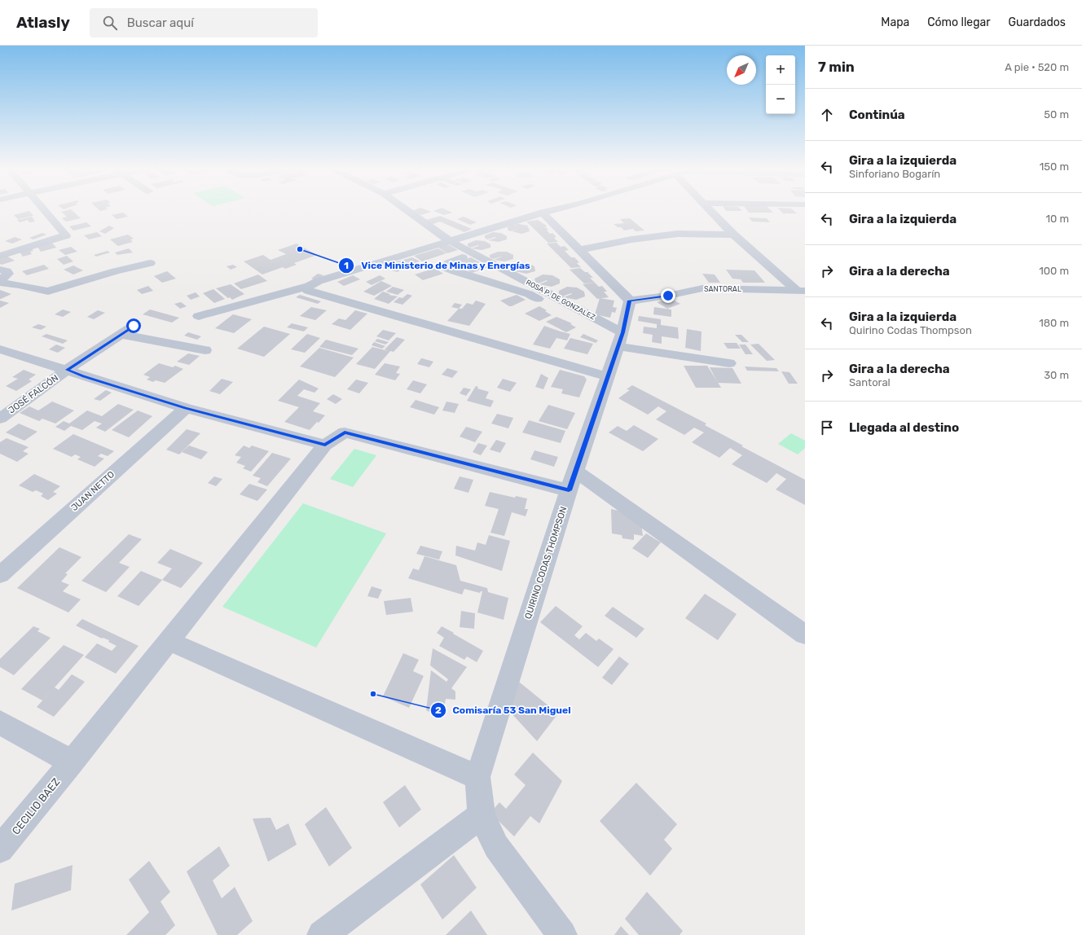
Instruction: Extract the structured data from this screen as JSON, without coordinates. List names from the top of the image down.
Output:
{
  "streets": {
    "street": [
      "SANTORAL",
      "ROSA P. DE GONZALEZ",
      "JOSÉ FALCÓN",
      "JUAN NETTO",
      "QUIRINO CODAS THOMPSON",
      "CECILIO BAEZ"
    ]
  },
  "crossings": [
    ["SANTORAL", "QUIRINO CODAS THOMPSON"],
    ["ROSA P. DE GONZALEZ", "QUIRINO CODAS THOMPSON"],
    ["QUIRINO CODAS THOMPSON", "CECILIO BAEZ"]
  ],
  "places": ["Vice Ministerio de Minas y Energías", "Comisaría 53 San Miguel"],
  "north": "bottom left",
  "page": {
    "header": "Atlasly",
    "search": "Buscar aquí",
    "nav": ["Mapa", "Cómo llegar", "Guardados"],
    "heading": ["7 min", "A pie · 520 m"],
    "map_buttons": ["+", "−"],
    "list": [
      ["Continúa", "50 m"],
      ["Gira a la izquierda", "Sinforiano Bogarín", "150 m"],
      ["Gira a la izquierda", "10 m"],
      ["Gira a la derecha", "100 m"],
      ["Gira a la izquierda", "Quirino Codas Thompson", "180 m"],
      ["Gira a la derecha", "Santoral", "30 m"],
      "Llegada al destino"
    ]
  }
}
